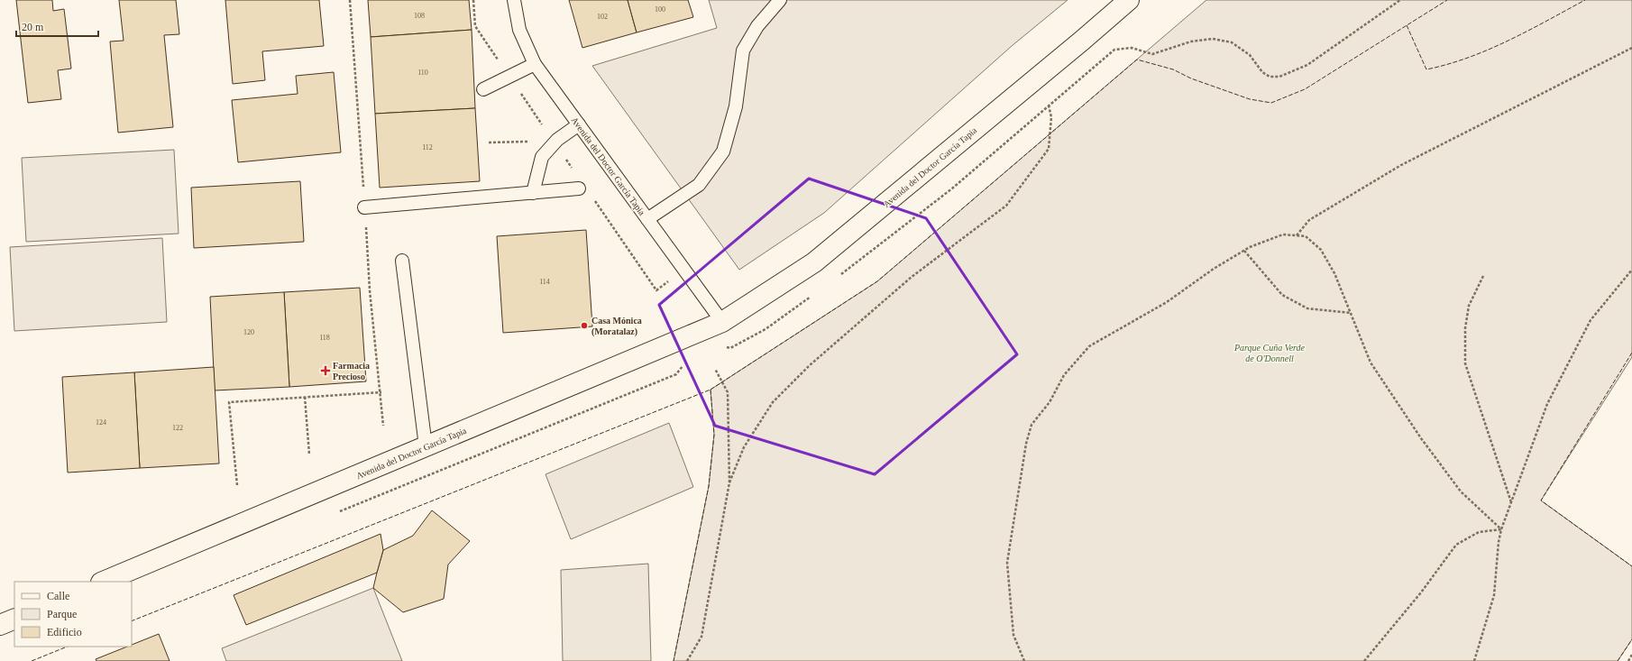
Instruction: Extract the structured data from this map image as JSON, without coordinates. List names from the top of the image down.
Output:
{
  "streets": {
    "street": ["Avenida del Doctor García Tapia"]
  },
  "parks": ["Parque Cuña Verde de O'Donnell"],
  "places": {
    "other": ["Casa Mónica (Moratalaz)"],
    "health": ["Farmacia Precioso"]
  },
  "house_numbers": [
    "100",
    "108",
    "102",
    "110",
    "112",
    "114",
    "120",
    "118",
    "124",
    "122"
  ],
  "legend": ["Calle", "Parque", "Edificio"],
  "scale_bar": "20 m"
}
